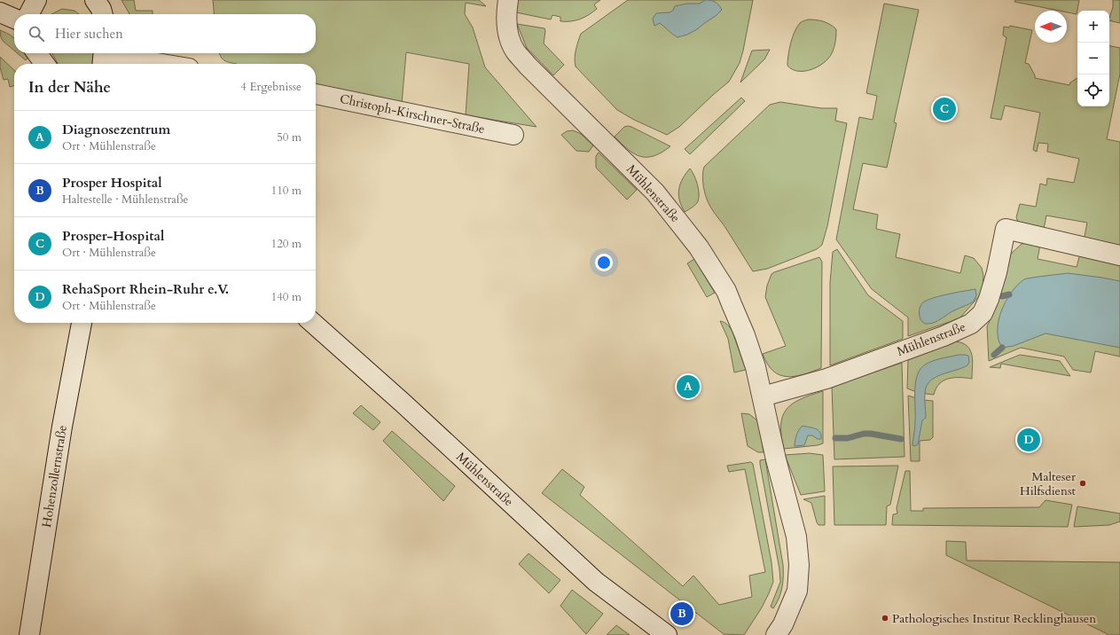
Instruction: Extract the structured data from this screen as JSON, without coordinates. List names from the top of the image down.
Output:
{
  "streets": {
    "street": ["Christoph-Kirschner-Straße", "Mühlenstraße", "Hohenzollernstraße"]
  },
  "places": ["Malteser Hilfsdienst", "Pathologisches Institut Recklinghausen"],
  "north": "left",
  "page": {
    "map_buttons": ["+", "−"],
    "search": "Hier suchen",
    "heading": ["In der Nähe", "4 Ergebnisse"],
    "pins": [
      "C",
      "A",
      "D",
      "B"
    ],
    "list": [
      {
        "mark": "A",
        "name": "Diagnosezentrum",
        "note": "Ort · Mühlenstraße",
        "value": "50 m"
      },
      {
        "mark": "B",
        "name": "Prosper Hospital",
        "note": "Haltestelle · Mühlenstraße",
        "value": "110 m"
      },
      {
        "mark": "C",
        "name": "Prosper-Hospital",
        "note": "Ort · Mühlenstraße",
        "value": "120 m"
      },
      {
        "mark": "D",
        "name": "RehaSport Rhein-Ruhr e.V.",
        "note": "Ort · Mühlenstraße",
        "value": "140 m"
      }
    ]
  }
}
